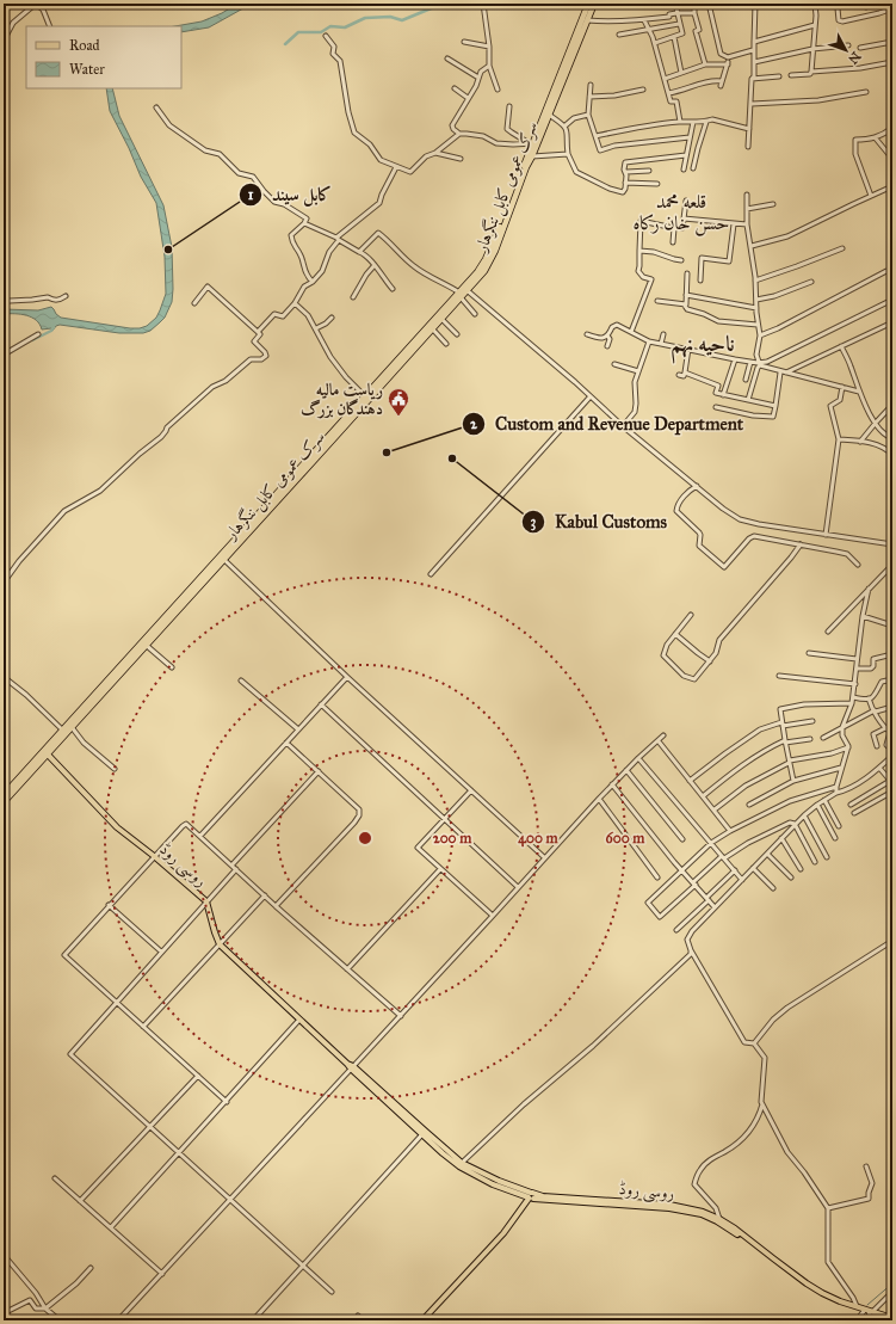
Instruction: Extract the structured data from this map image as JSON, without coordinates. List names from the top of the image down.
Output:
{
  "streets": {
    "highway": ["سرک عمومی کابل ننگرهار"],
    "main road": ["روسی روڈ"]
  },
  "crossings": [
    ["سرک عمومی کابل ننگرهار", "روسی روڈ"]
  ],
  "districts": ["قلعه محمد حسن خان رکاه", "ناحیه نهم"],
  "places": {
    "other": ["کابل سيند", "Custom and Revenue Department", "Kabul Customs"],
    "public building": ["ریاست مالیه دهندگان بزرگ"]
  },
  "legend": ["Road", "Water"],
  "north": "bottom right",
  "rings": ["200 m", "400 m", "600 m"]
}
